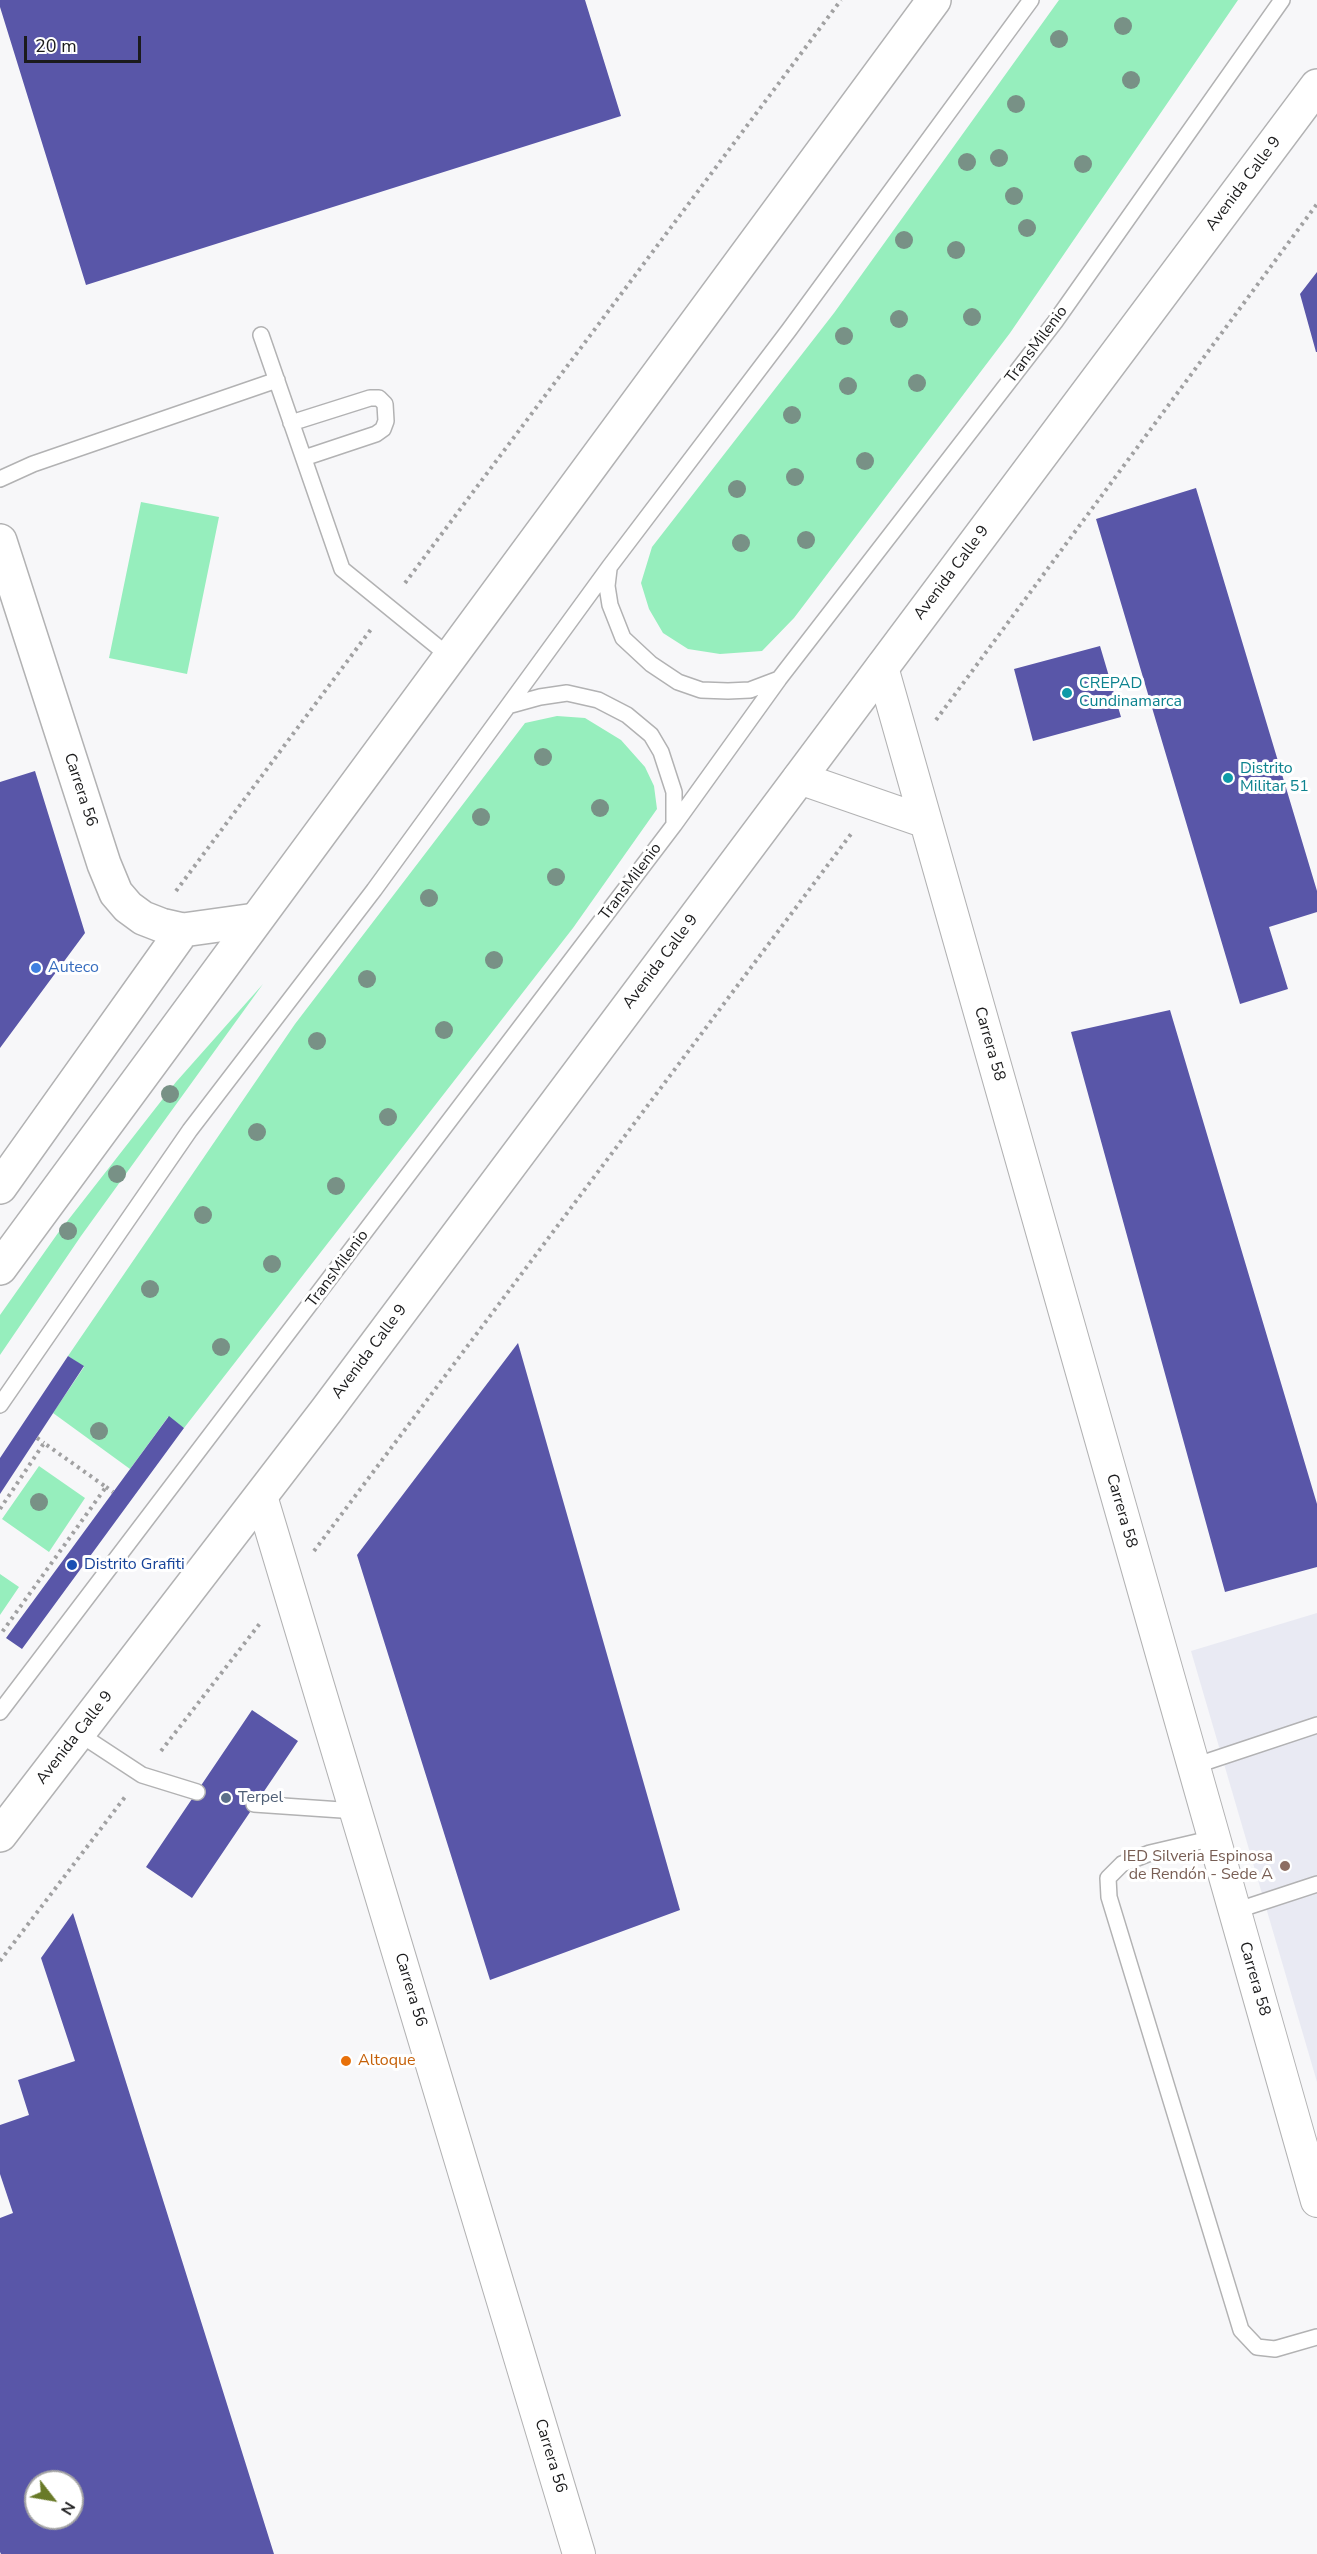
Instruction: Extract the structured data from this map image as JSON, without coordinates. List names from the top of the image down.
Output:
{
  "streets": {
    "main road": ["Avenida Calle 9", "Carrera 56"],
    "street": ["Carrera 58"],
    "lane": ["TransMilenio"]
  },
  "crossings": [
    ["Avenida Calle 9", "Carrera 56"],
    ["Avenida Calle 9", "Carrera 58"]
  ],
  "places": [
    "CREPAD Cundinamarca",
    "Distrito Militar 51",
    "Auteco",
    "Distrito Grafiti",
    "Terpel",
    "IED Silveria Espinosa de Rendón - Sede A",
    "Altoque"
  ],
  "scale_bar": "20 m",
  "north": "bottom right"
}
